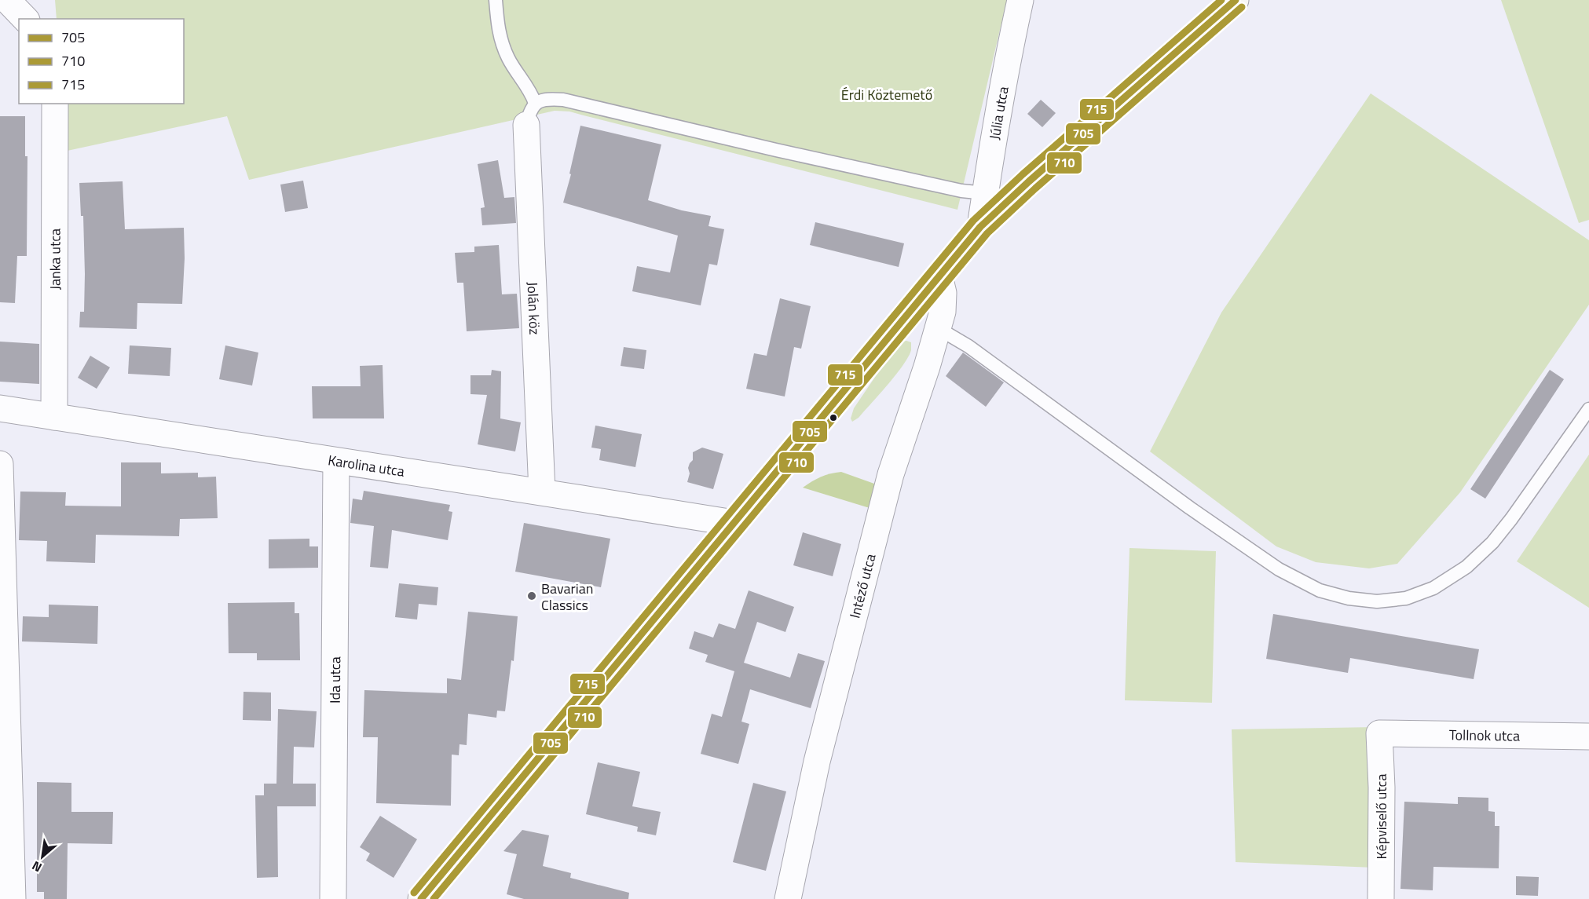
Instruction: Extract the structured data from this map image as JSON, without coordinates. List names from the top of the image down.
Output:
{
  "streets": {
    "street": [
      "Júlia utca",
      "Janka utca",
      "Jolán köz",
      "Karolina utca",
      "Intéző utca",
      "Ida utca",
      "Tollnok utca",
      "Képviselő utca"
    ]
  },
  "crossings": [
    ["Janka utca", "Karolina utca"],
    ["Jolán köz", "Karolina utca"],
    ["Karolina utca", "Ida utca"],
    ["Tollnok utca", "Képviselő utca"]
  ],
  "parks": ["Érdi Köztemető"],
  "places": ["Bavarian Classics"],
  "lines": ["transit line 705", "transit line 715", "transit line 710"],
  "legend": ["705", "710", "715"],
  "north": "bottom left"
}
